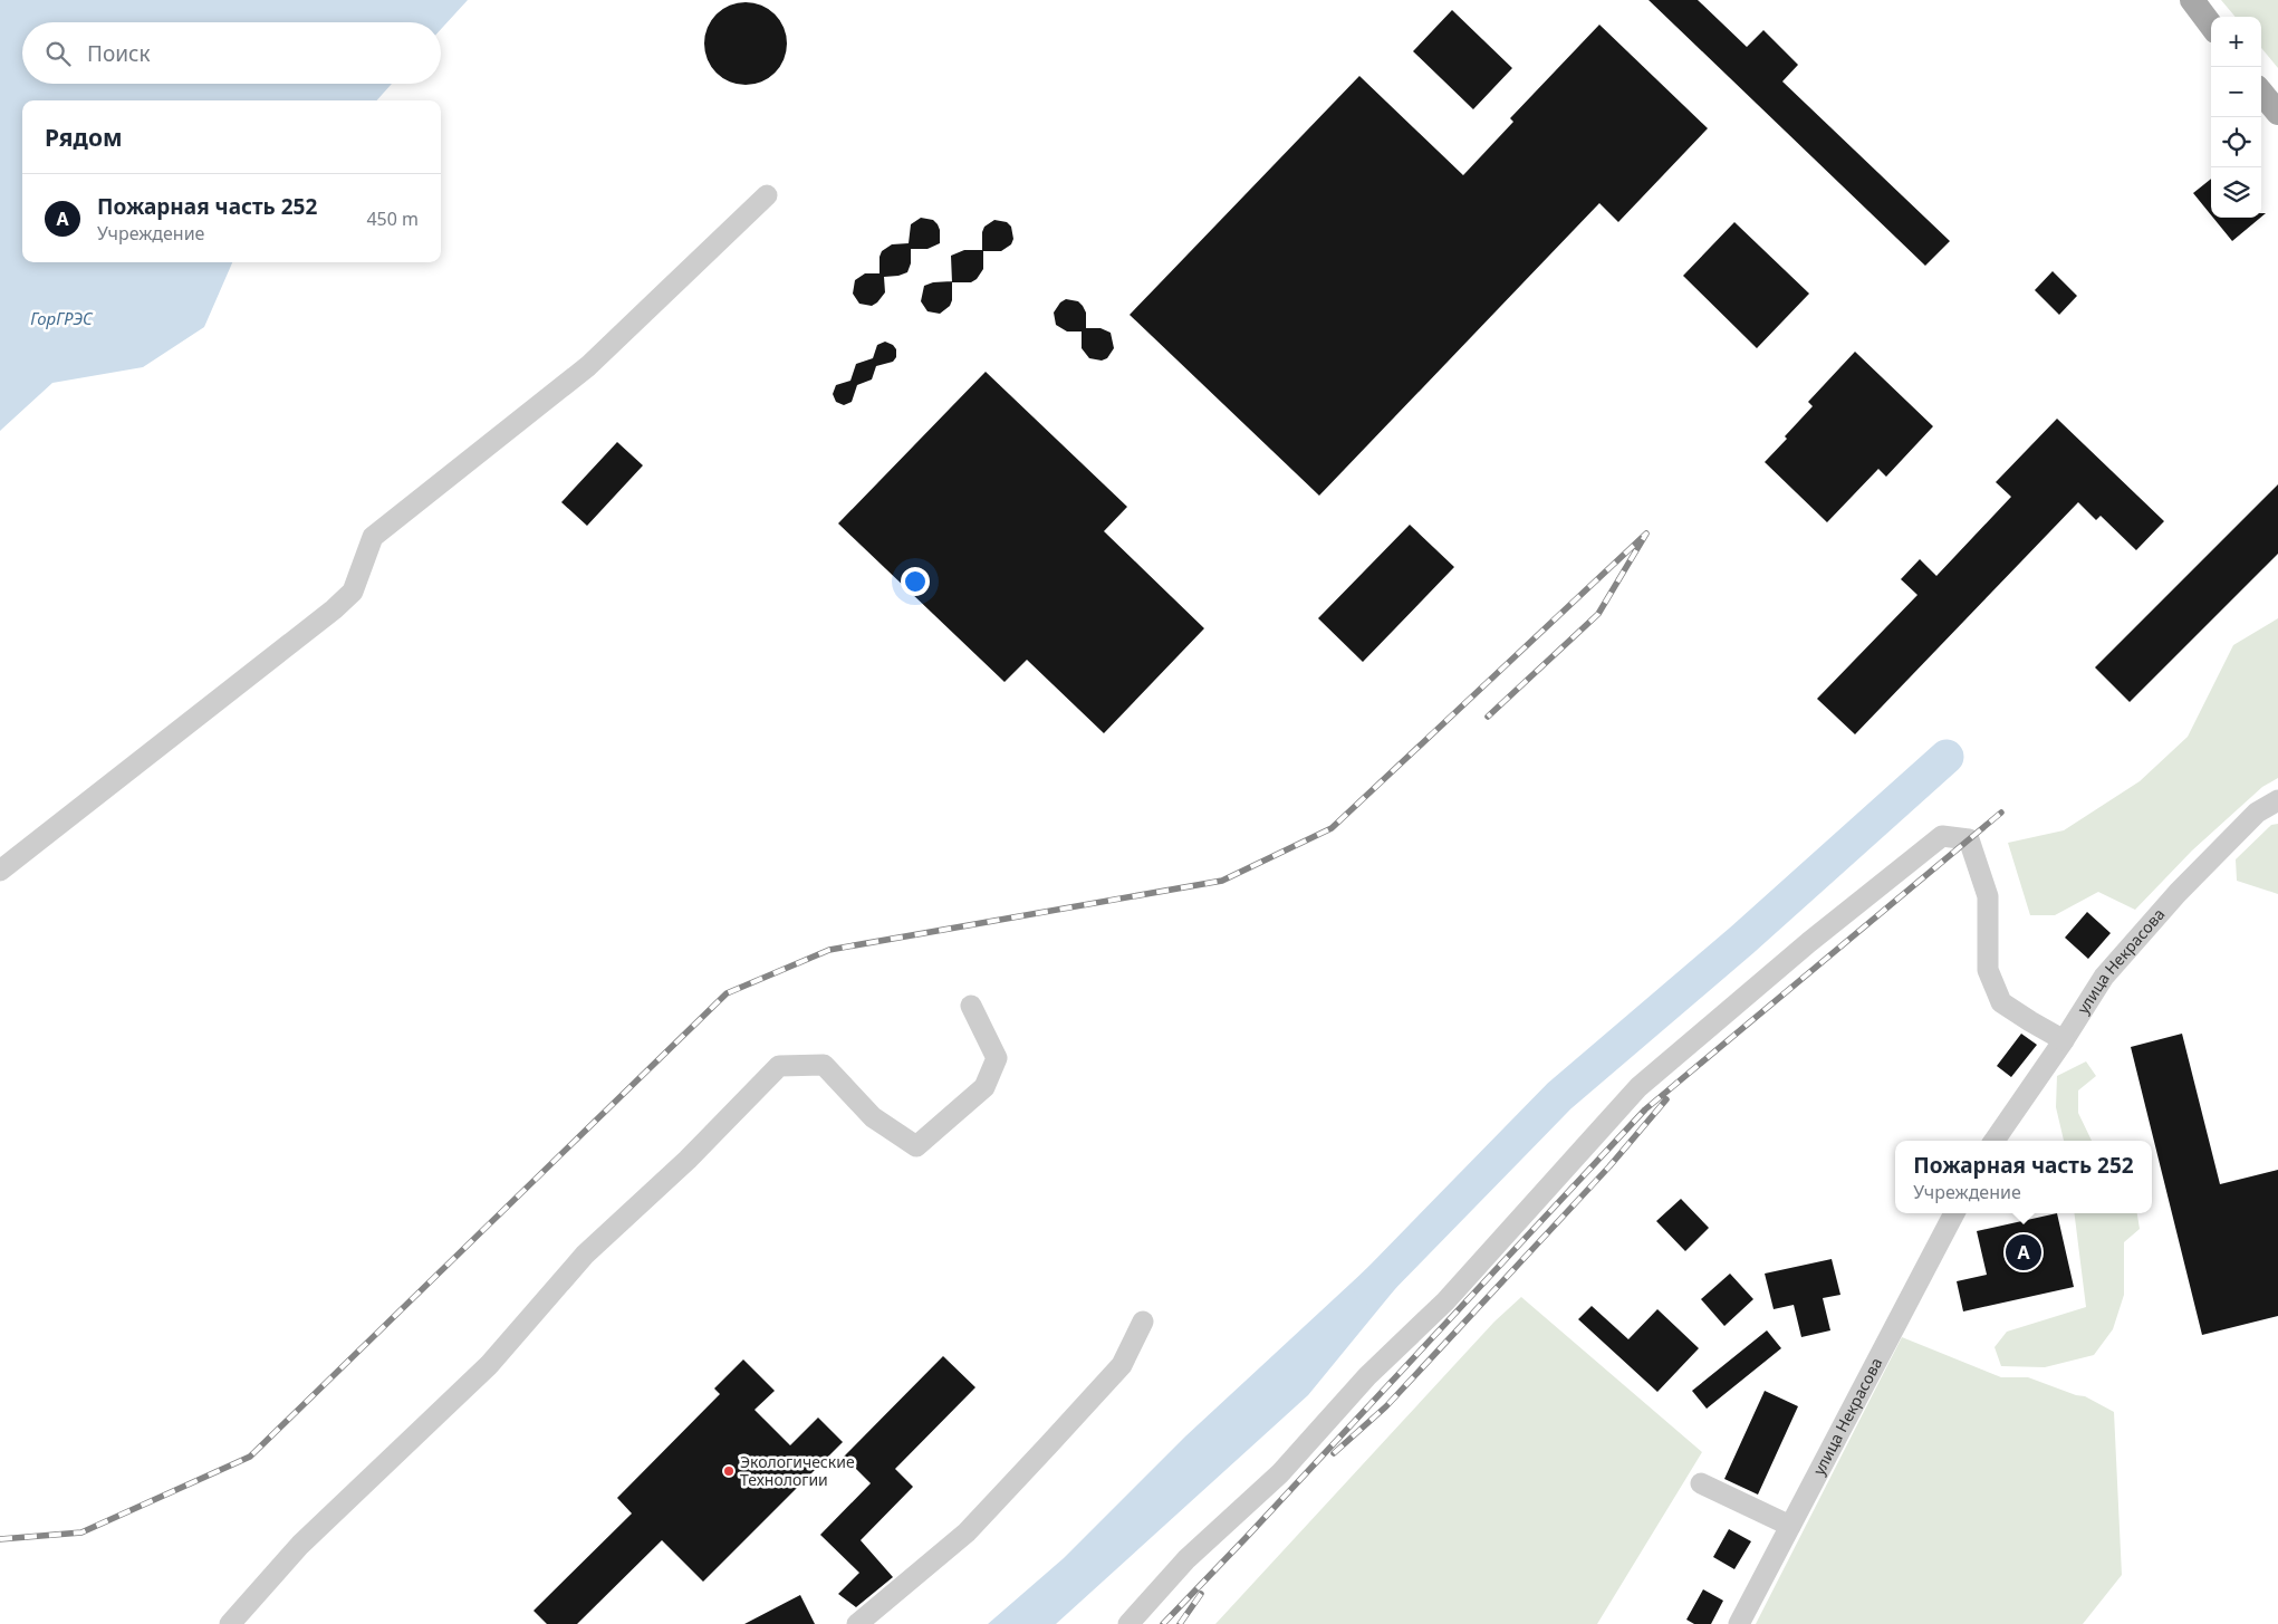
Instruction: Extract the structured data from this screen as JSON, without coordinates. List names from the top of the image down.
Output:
{
  "streets": {
    "street": ["улица Некрасова"]
  },
  "water": ["ГорГРЭС"],
  "places": ["Экологические Технологии"],
  "page": {
    "map_buttons": ["+", "−"],
    "search": "Поиск",
    "heading": "Рядом",
    "list": [
      {
        "mark": "A",
        "name": "Пожарная часть 252",
        "note": "Учреждение",
        "value": "450 m"
      }
    ],
    "popup": ["Пожарная часть 252", "Учреждение"],
    "pins": "A"
  }
}
